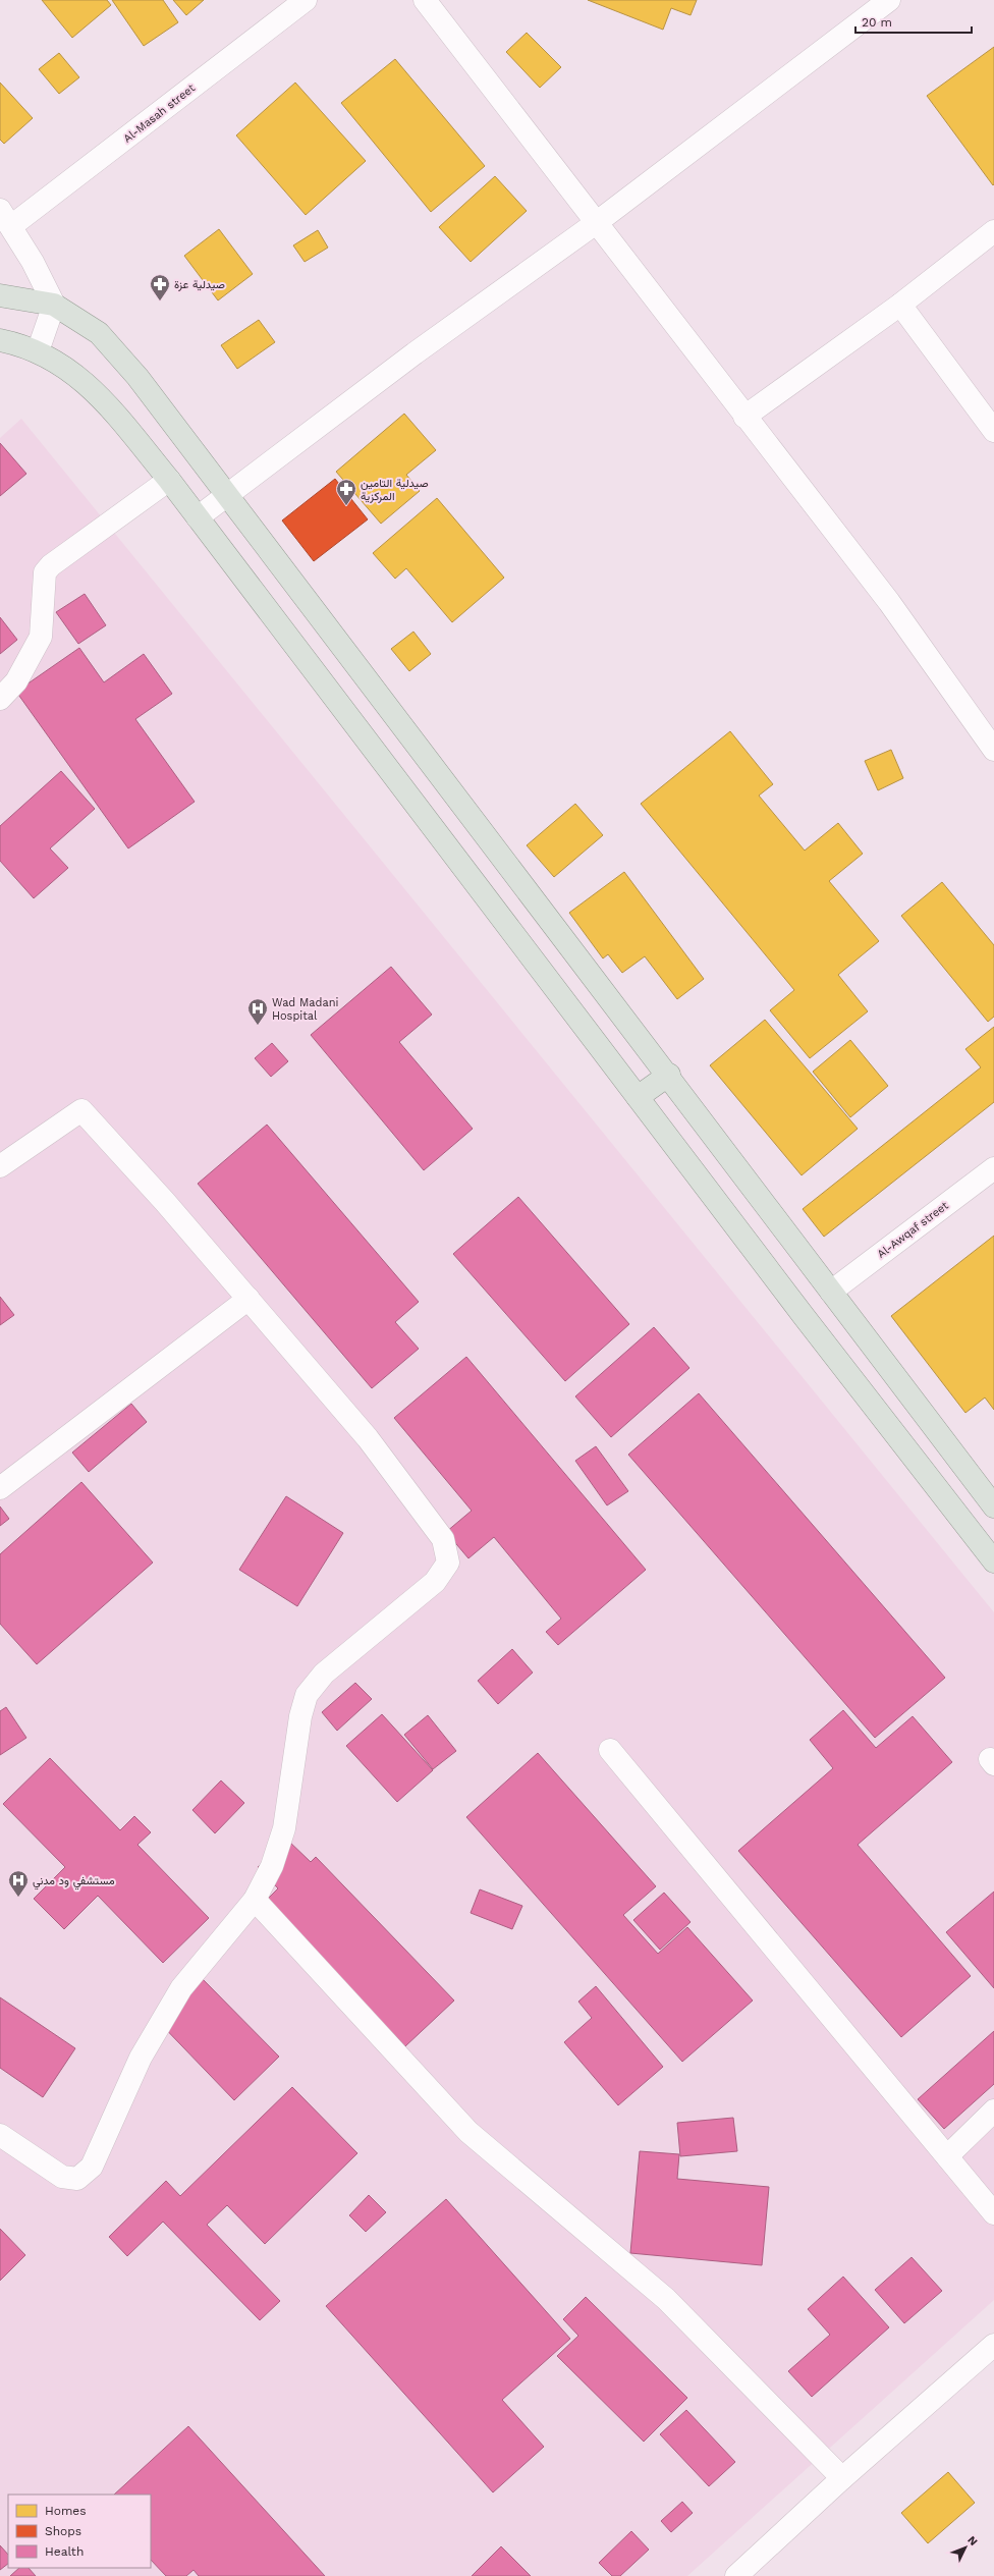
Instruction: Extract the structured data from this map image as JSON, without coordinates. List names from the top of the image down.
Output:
{
  "streets": {
    "street": ["Al-Masah street", "Al-Awqaf street"]
  },
  "places": {
    "pharmacy": ["صيدلية عزة", "صيدلية التامين المركزية"],
    "hospital": ["Wad Madani Hospital", "مستشفي ود مدني"]
  },
  "legend": ["Homes", "Shops", "Health"],
  "scale_bar": "20 m",
  "north": "top right"
}
